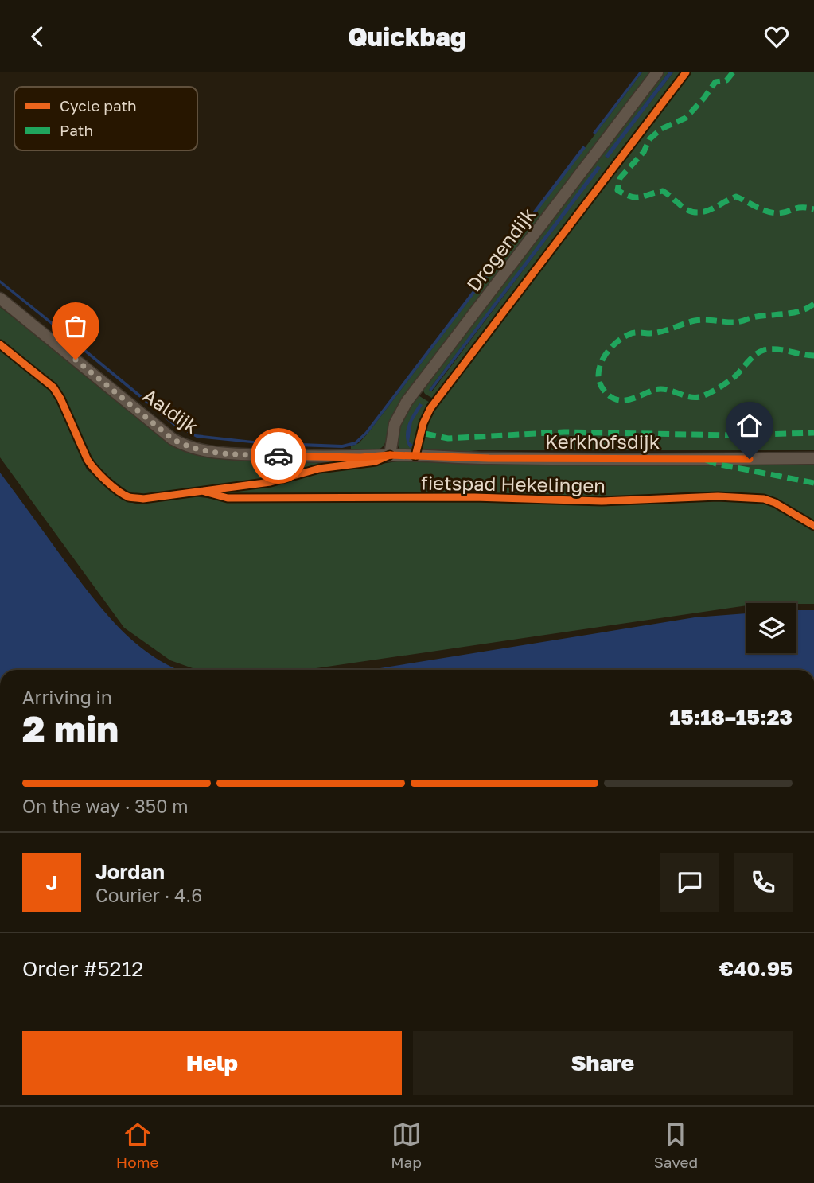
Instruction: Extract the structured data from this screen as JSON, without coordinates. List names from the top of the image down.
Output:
{
  "streets": {
    "street": ["Drogendijk", "Aaldijk", "Kerkhofsdijk"],
    "cycle path": ["fietspad Hekelingen"]
  },
  "crossings": [
    ["Drogendijk", "Aaldijk"],
    ["Drogendijk", "Kerkhofsdijk"],
    ["Aaldijk", "Kerkhofsdijk"]
  ],
  "legend": ["Cycle path", "Path"],
  "page": {
    "header": "Quickbag",
    "heading": ["2 min", "Arriving in", "15:18–15:23"],
    "panel": [
      "Jordan",
      "Courier · 4.6",
      "Order #5212",
      "€40.95"
    ],
    "bar": "On the way · 350 m",
    "round": "J",
    "buttons": ["Help", "Share"],
    "tabs": ["Home", "Map", "Saved"]
  }
}
